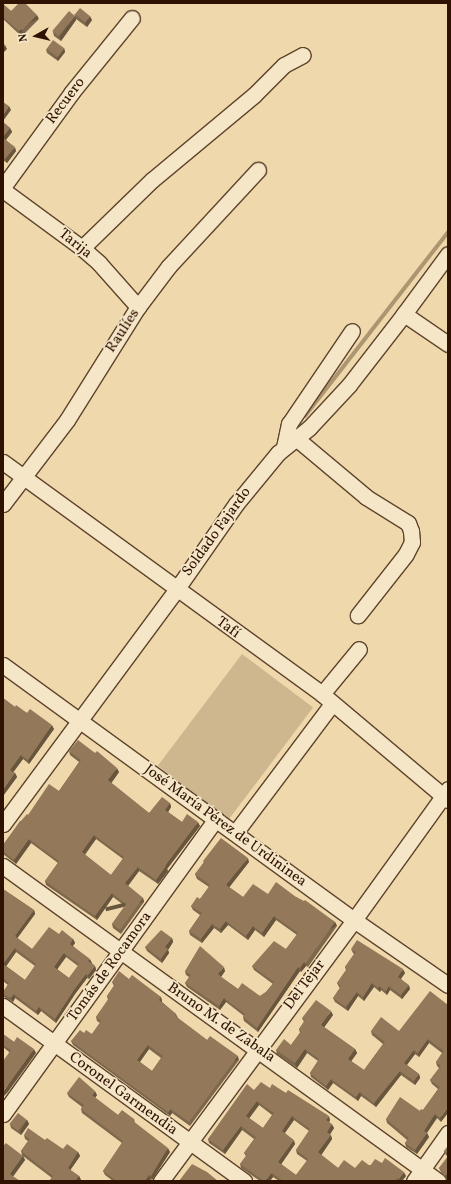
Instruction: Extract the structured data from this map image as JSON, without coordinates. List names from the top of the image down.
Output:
{
  "streets": {
    "street": [
      "Recuero",
      "Tarija",
      "Raulíes",
      "Soldado Fajardo",
      "Tafí",
      "José María Pérez de Urdininea",
      "Tomás de Rocamora",
      "Del Tejar",
      "Bruno M. de Zabala",
      "Coronel Garmendia"
    ]
  },
  "crossings": [
    ["Recuero", "Tarija"],
    ["Tarija", "Raulíes"],
    ["Raulíes", "Tafí"],
    ["Soldado Fajardo", "Tafí"],
    ["Soldado Fajardo", "José María Pérez de Urdininea"],
    ["Tafí", "Del Tejar"],
    ["José María Pérez de Urdininea", "Tomás de Rocamora"],
    ["José María Pérez de Urdininea", "Del Tejar"],
    ["Tomás de Rocamora", "Bruno M. de Zabala"],
    ["Tomás de Rocamora", "Coronel Garmendia"],
    ["Del Tejar", "Bruno M. de Zabala"],
    ["Del Tejar", "Coronel Garmendia"]
  ],
  "north": "left"
}
